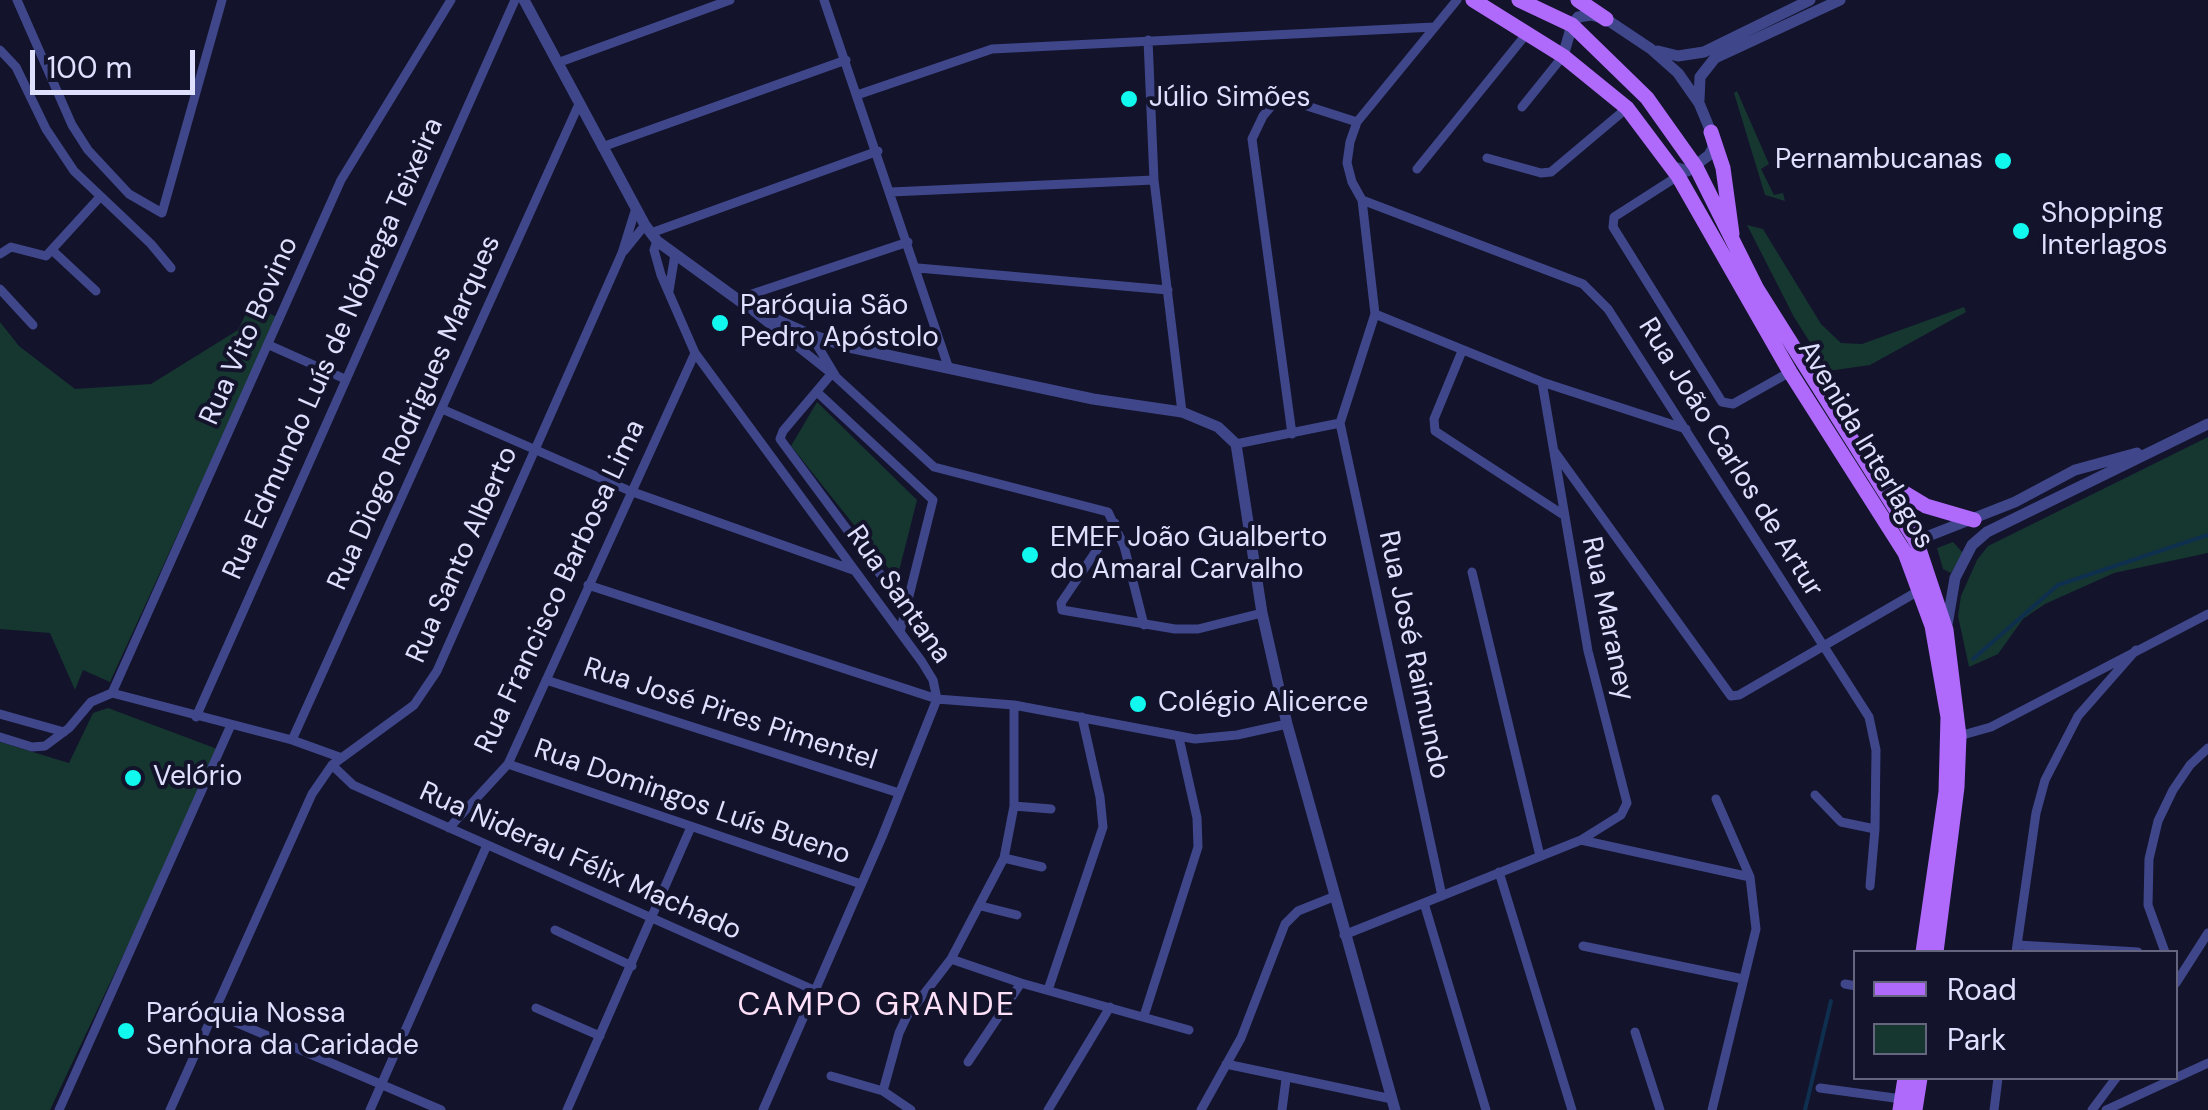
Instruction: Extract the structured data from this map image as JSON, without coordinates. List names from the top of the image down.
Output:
{
  "streets": {
    "main road": ["Avenida Interlagos"],
    "street": [
      "Rua Vito Bovino",
      "Rua Edmundo Luís de Nóbrega Teixeira",
      "Rua Diogo Rodrigues Marques",
      "Rua João Carlos de Artur",
      "Rua Santo Alberto",
      "Rua Francisco Barbosa Lima",
      "Rua Santana",
      "Rua Maraney",
      "Rua José Raimundo",
      "Rua José Pires Pimentel",
      "Rua Domingos Luís Bueno",
      "Rua Niderau Félix Machado"
    ]
  },
  "crossings": [
    ["Rua Santo Alberto", "Rua Santana"],
    ["Rua Santo Alberto", "Rua Niderau Félix Machado"],
    ["Rua Francisco Barbosa Lima", "Rua Santana"],
    ["Rua Francisco Barbosa Lima", "Rua José Pires Pimentel"],
    ["Rua Francisco Barbosa Lima", "Rua Domingos Luís Bueno"],
    ["Rua Francisco Barbosa Lima", "Rua Niderau Félix Machado"],
    ["Rua Santana", "Rua José Pires Pimentel"],
    ["Rua Santana", "Rua Domingos Luís Bueno"],
    ["Rua Santana", "Rua Niderau Félix Machado"]
  ],
  "districts": ["CAMPO GRANDE"],
  "places": [
    "Júlio Simões",
    "Pernambucanas",
    "Shopping Interlagos",
    "Paróquia São Pedro Apóstolo",
    "EMEF João Gualberto do Amaral Carvalho",
    "Colégio Alicerce",
    "Velório",
    "Paróquia Nossa Senhora da Caridade"
  ],
  "legend": ["Road", "Park"],
  "scale_bar": "100 m"
}
